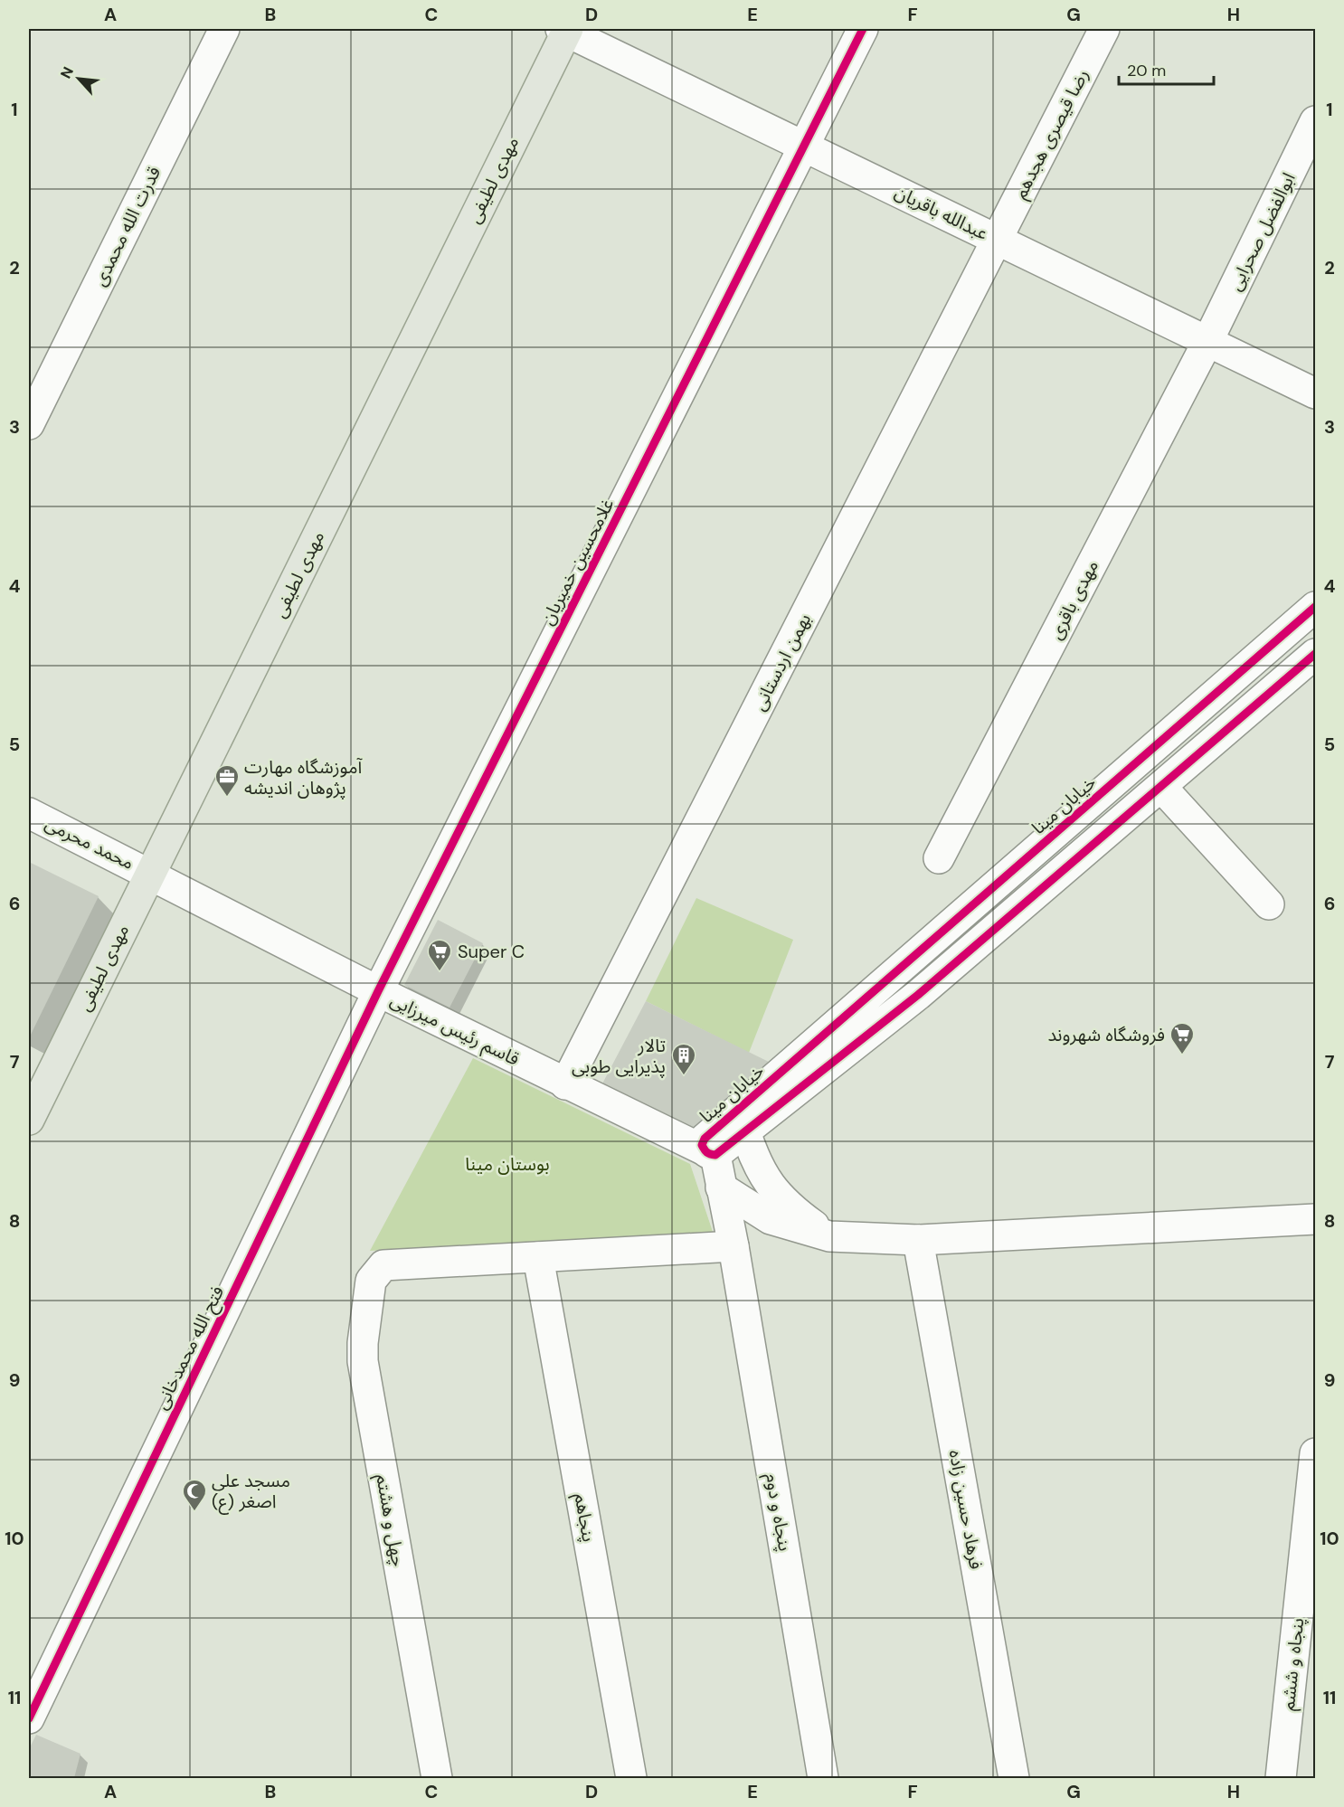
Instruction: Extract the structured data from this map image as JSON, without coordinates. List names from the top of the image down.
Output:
{
  "streets": {
    "main road": ["مهدی لطیفی"],
    "street": [
      "رضا قیصری هجدهم",
      "عبدالله باقریان",
      "قدرت الله محمدی",
      "ابوالفضل صحرایی",
      "غلامحسین خمیریان",
      "مهدی باقری",
      "بهمن اردستانی",
      "خیابان مینا",
      "محمد محرمی",
      "قاسم رئیس میرزایی",
      "فتح الله محمدخانی",
      "فرهاد حسین زاده",
      "پنجاه و دوم",
      "پنجاهم",
      "چهل و هشتم",
      "پنجاه و ششم"
    ]
  },
  "crossings": [
    ["رضا قیصری هجدهم", "عبدالله باقریان"],
    ["رضا قیصری هجدهم", "بهمن اردستانی"],
    ["مهدی لطیفی", "عبدالله باقریان"],
    ["مهدی لطیفی", "محمد محرمی"],
    ["مهدی لطیفی", "قاسم رئیس میرزایی"],
    ["عبدالله باقریان", "ابوالفضل صحرایی"],
    ["عبدالله باقریان", "غلامحسین خمیریان"],
    ["عبدالله باقریان", "مهدی باقری"],
    ["عبدالله باقریان", "بهمن اردستانی"],
    ["ابوالفضل صحرایی", "مهدی باقری"],
    ["غلامحسین خمیریان", "قاسم رئیس میرزایی"],
    ["غلامحسین خمیریان", "فتح الله محمدخانی"],
    ["بهمن اردستانی", "قاسم رئیس میرزایی"],
    ["خیابان مینا", "قاسم رئیس میرزایی"],
    ["خیابان مینا", "پنجاه و دوم"],
    ["محمد محرمی", "قاسم رئیس میرزایی"],
    ["قاسم رئیس میرزایی", "فتح الله محمدخانی"],
    ["قاسم رئیس میرزایی", "پنجاه و دوم"],
    ["پنجاهم", "چهل و هشتم"]
  ],
  "parks": ["بوستان مینا"],
  "places": {
    "office": ["آموزشگاه مهارت پژوهان اندیشه"],
    "supermarket": ["Super C", "فروشگاه شهروند"],
    "building": ["تالار پذیرایی طوبی"],
    "mosque": ["مسجد علی اصغر (ع)"]
  },
  "scale_bar": "20 m",
  "north": "top left",
  "grid": {
    "columns": [
      "A",
      "B",
      "C",
      "D",
      "E",
      "F",
      "G",
      "H"
    ],
    "rows": [
      "1",
      "2",
      "3",
      "4",
      "5",
      "6",
      "7",
      "8",
      "9",
      "10",
      "11"
    ]
  }
}
